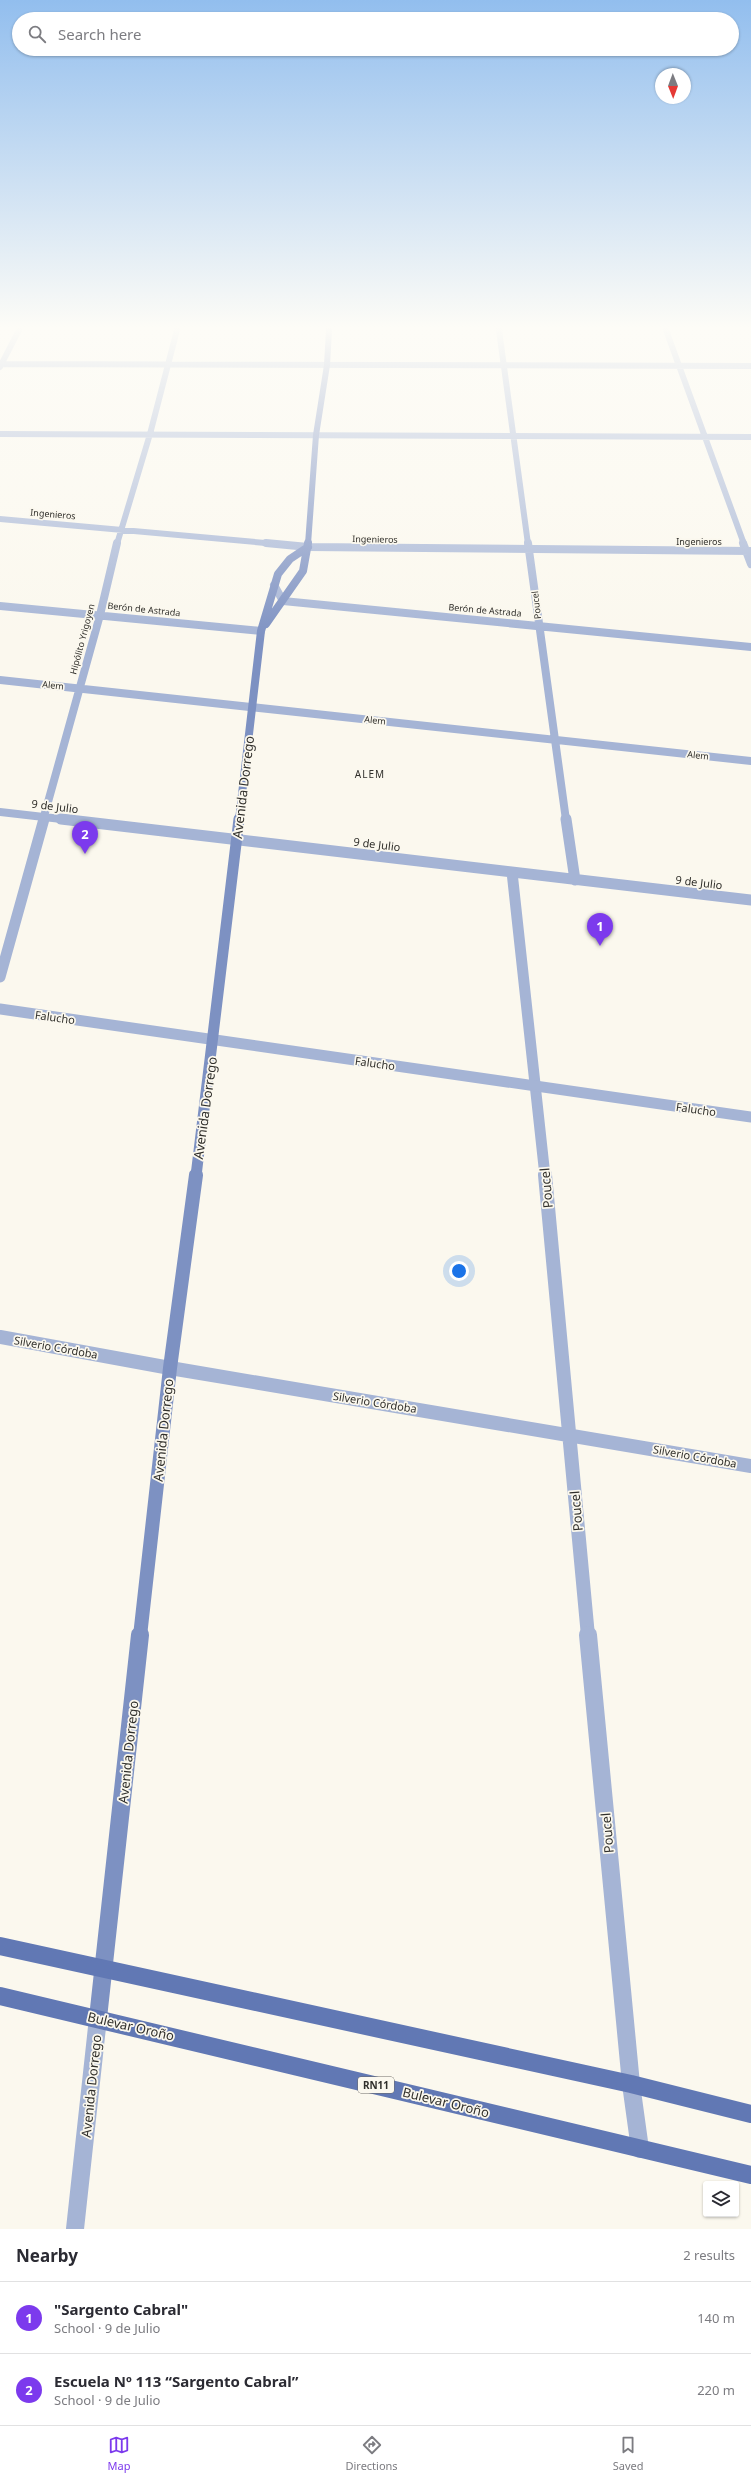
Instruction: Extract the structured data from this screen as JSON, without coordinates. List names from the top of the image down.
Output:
{
  "streets": {
    "main road": ["Avenida Dorrego", "Bulevar Oroño", "RN11"],
    "street": [
      "Ingenieros",
      "Poucel",
      "Berón de Astrada",
      "Hipólito Yrigoyen",
      "Alem",
      "9 de Julio",
      "Falucho",
      "Silverio Córdoba"
    ]
  },
  "crossings": [
    ["Ingenieros", "Poucel"],
    ["Ingenieros", "Hipólito Yrigoyen"],
    ["Ingenieros", "Avenida Dorrego"],
    ["Poucel", "Berón de Astrada"],
    ["Poucel", "Alem"],
    ["Poucel", "9 de Julio"],
    ["Poucel", "Falucho"],
    ["Poucel", "Silverio Córdoba"],
    ["Poucel", "Bulevar Oroño"],
    ["Berón de Astrada", "Hipólito Yrigoyen"],
    ["Berón de Astrada", "Avenida Dorrego"],
    ["Hipólito Yrigoyen", "Alem"],
    ["Hipólito Yrigoyen", "9 de Julio"],
    ["Alem", "Avenida Dorrego"],
    ["Avenida Dorrego", "9 de Julio"],
    ["Avenida Dorrego", "Falucho"],
    ["Avenida Dorrego", "Silverio Córdoba"],
    ["Avenida Dorrego", "Bulevar Oroño"]
  ],
  "districts": ["ALEM"],
  "north": "bottom",
  "page": {
    "search": "Search here",
    "pins": ["2", "1"],
    "heading": ["Nearby", "2 results"],
    "list": [
      {
        "mark": "1",
        "name": "\"Sargento Cabral\"",
        "note": "School · 9 de Julio",
        "value": "140 m"
      },
      {
        "mark": "2",
        "name": "Escuela Nº 113 “Sargento Cabral”",
        "note": "School · 9 de Julio",
        "value": "220 m"
      }
    ],
    "nav": ["Map", "Directions", "Saved"]
  }
}
